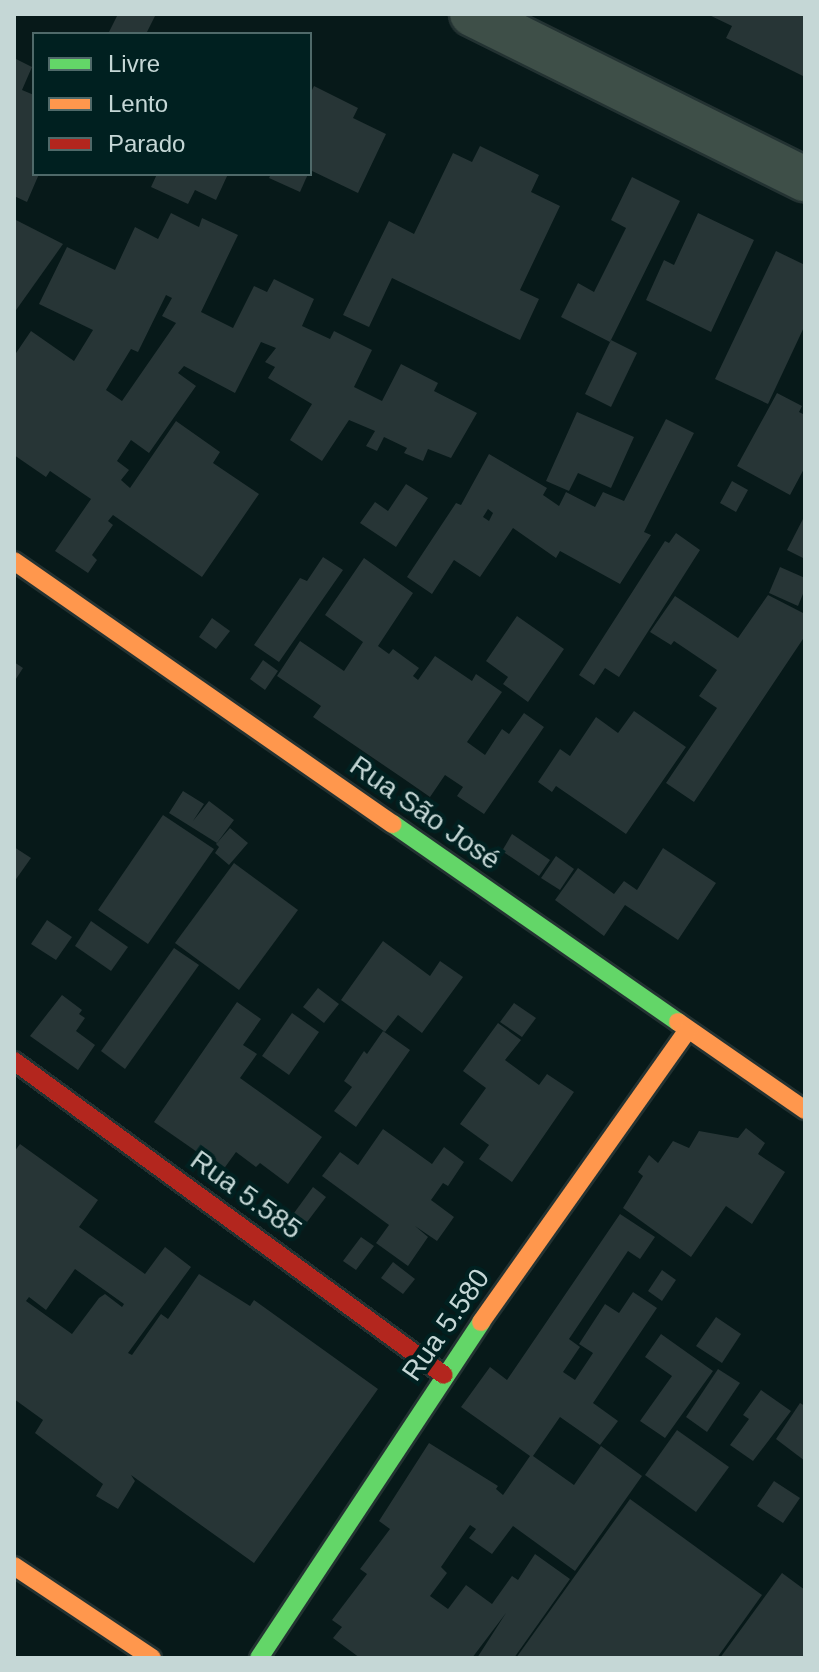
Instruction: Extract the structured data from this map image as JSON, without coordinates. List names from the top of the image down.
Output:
{
  "streets": {
    "main road": ["Rua São José", "Rua 5.585", "Rua 5.580"]
  },
  "crossings": [
    ["Rua São José", "Rua 5.580"],
    ["Rua 5.585", "Rua 5.580"]
  ],
  "legend": ["Livre", "Lento", "Parado"]
}
